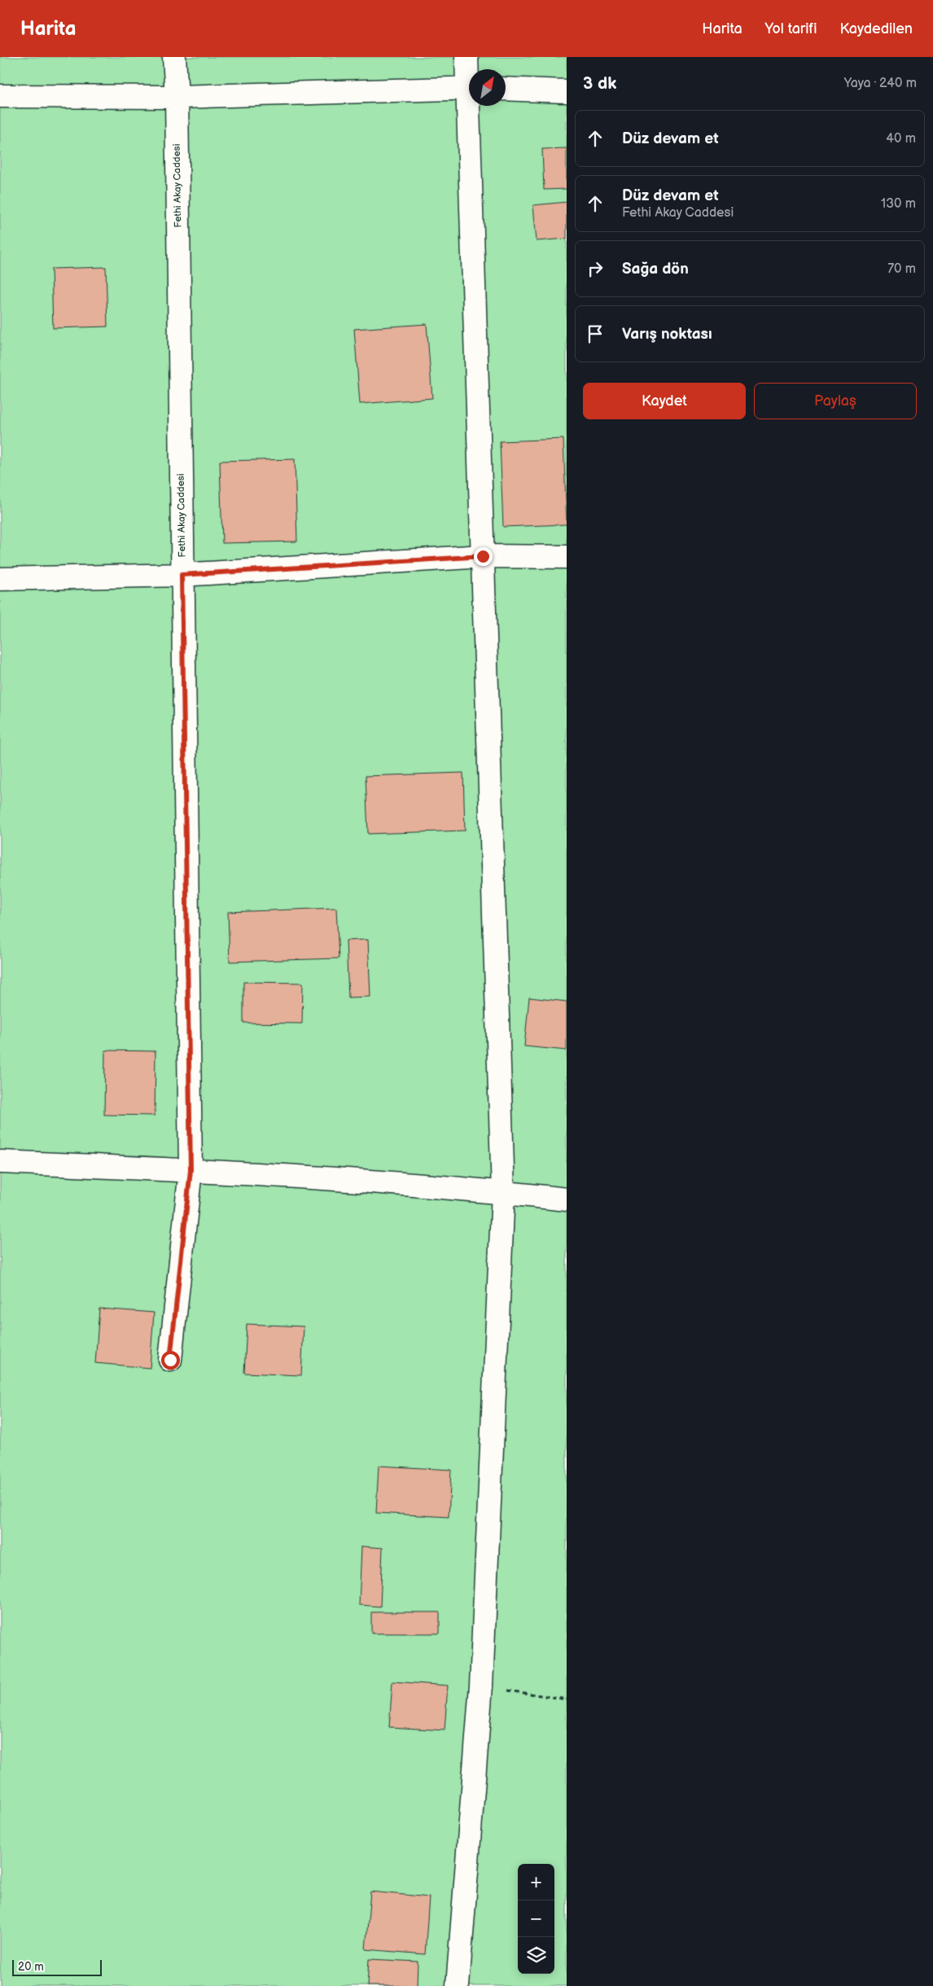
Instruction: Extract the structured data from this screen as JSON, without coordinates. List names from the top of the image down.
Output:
{
  "streets": {
    "street": ["Fethi Akay Caddesi"]
  },
  "scale_bar": "20 m",
  "north": "top right",
  "page": {
    "header": "Harita",
    "nav": ["Harita", "Yol tarifi", "Kaydedilen"],
    "heading": ["3 dk", "Yaya · 240 m"],
    "list": [
      ["Düz devam et", "40 m"],
      ["Düz devam et", "Fethi Akay Caddesi", "130 m"],
      ["Sağa dön", "70 m"],
      "Varış noktası"
    ],
    "buttons": ["Kaydet", "Paylaş"],
    "map_buttons": ["+", "−"],
    "scale": "20 m"
  }
}
